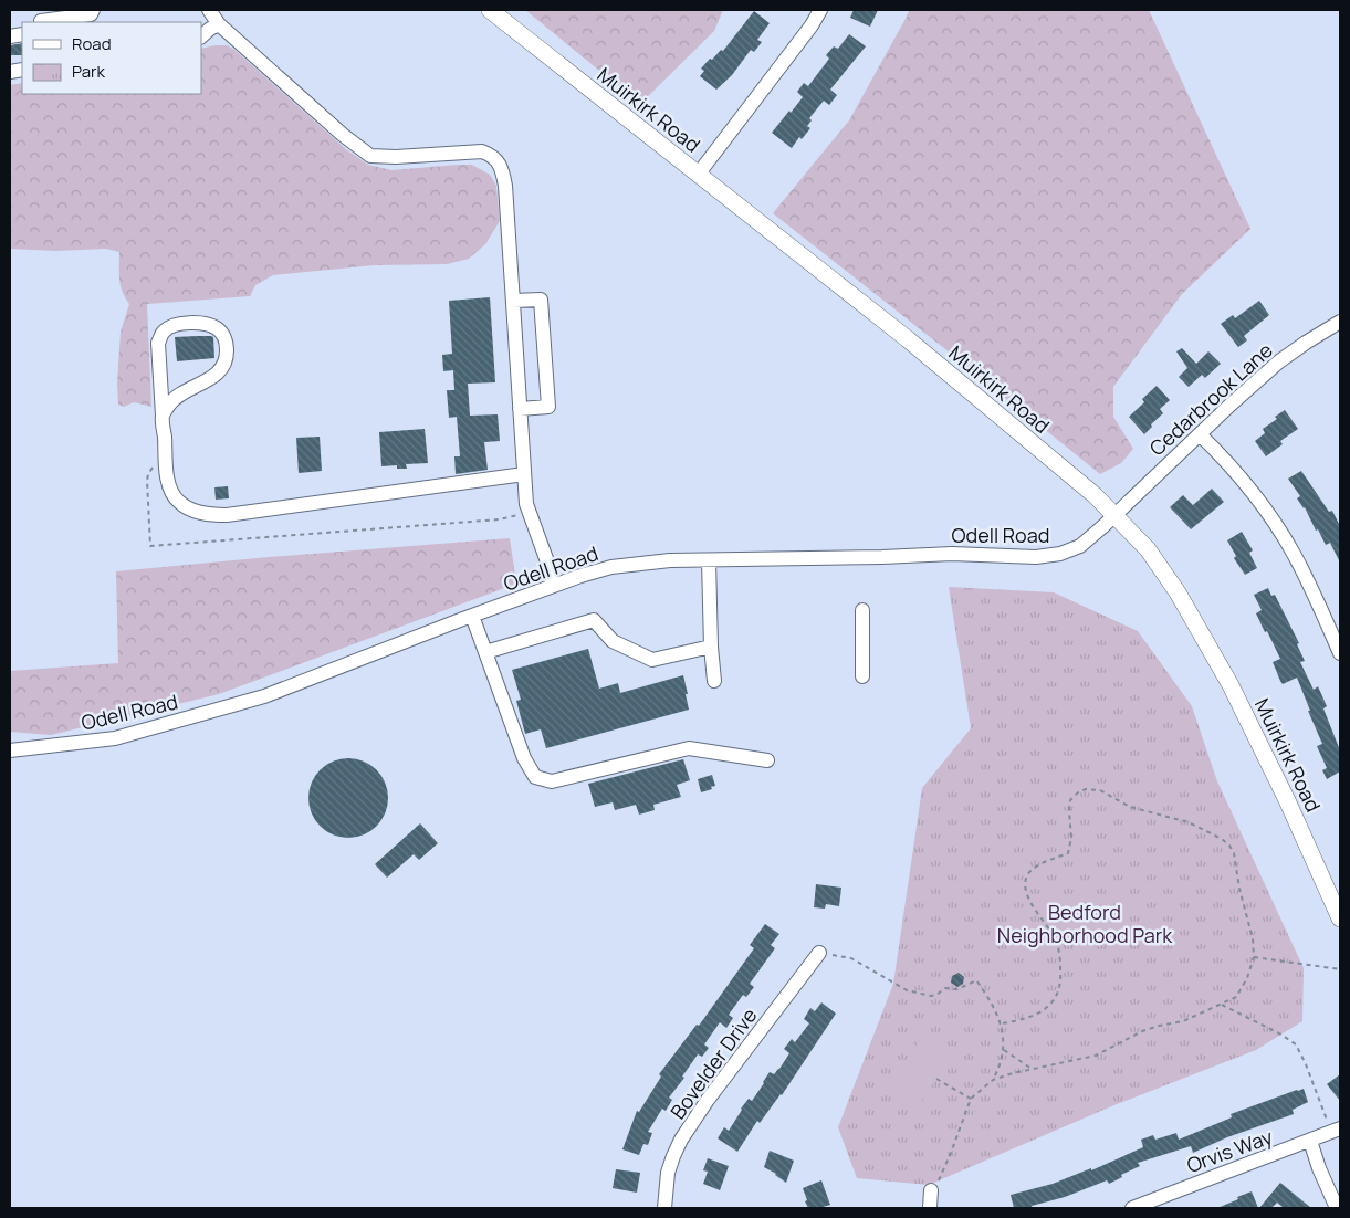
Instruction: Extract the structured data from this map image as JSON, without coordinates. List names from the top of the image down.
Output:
{
  "streets": {
    "main road": ["Muirkirk Road"],
    "street": [
      "Cedarbrook Lane",
      "Odell Road",
      "Bovelder Drive",
      "Orvis Way"
    ]
  },
  "crossings": [
    ["Muirkirk Road", "Cedarbrook Lane"],
    ["Muirkirk Road", "Odell Road"],
    ["Cedarbrook Lane", "Odell Road"]
  ],
  "parks": ["Bedford Neighborhood Park"],
  "legend": ["Road", "Park"]
}
